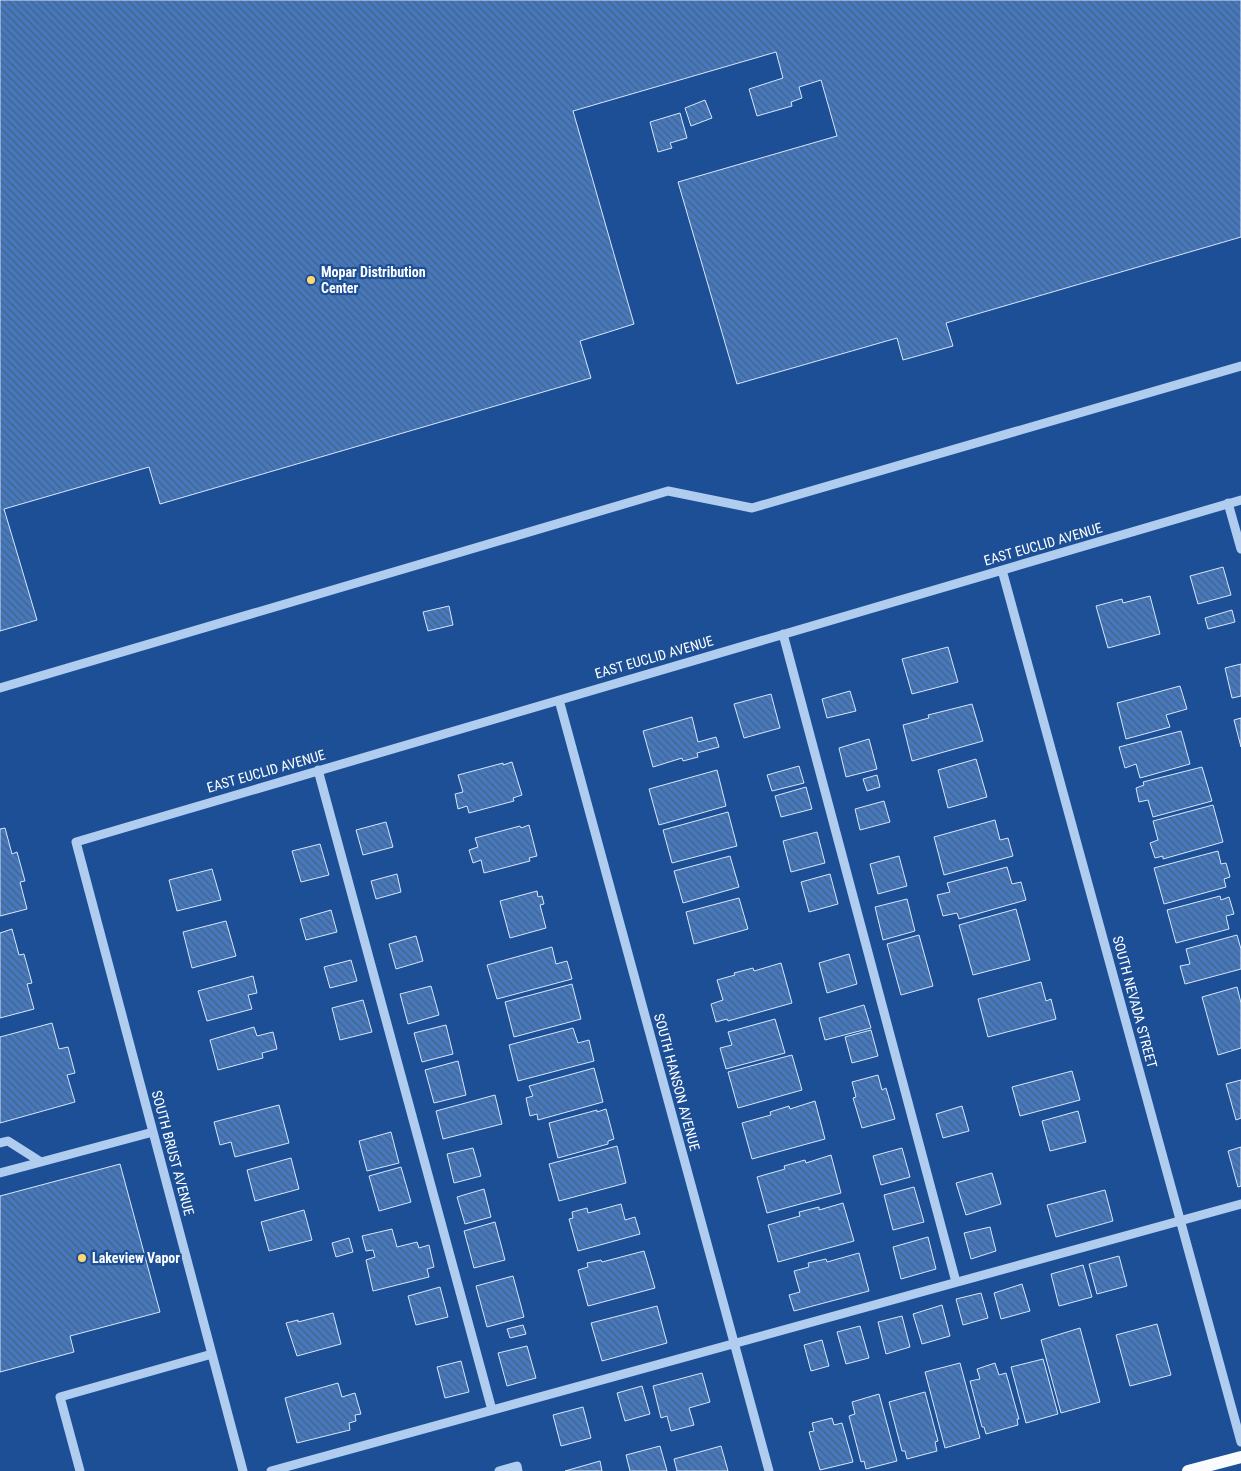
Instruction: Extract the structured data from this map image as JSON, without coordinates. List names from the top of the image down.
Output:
{
  "streets": {
    "street": [
      "EAST EUCLID AVENUE",
      "SOUTH NEVADA STREET",
      "SOUTH HANSON AVENUE",
      "SOUTH BRUST AVENUE"
    ]
  },
  "crossings": [
    ["EAST EUCLID AVENUE", "SOUTH NEVADA STREET"],
    ["EAST EUCLID AVENUE", "SOUTH HANSON AVENUE"],
    ["EAST EUCLID AVENUE", "SOUTH BRUST AVENUE"]
  ],
  "places": ["Mopar Distribution Center", "Lakeview Vapor"]
}
